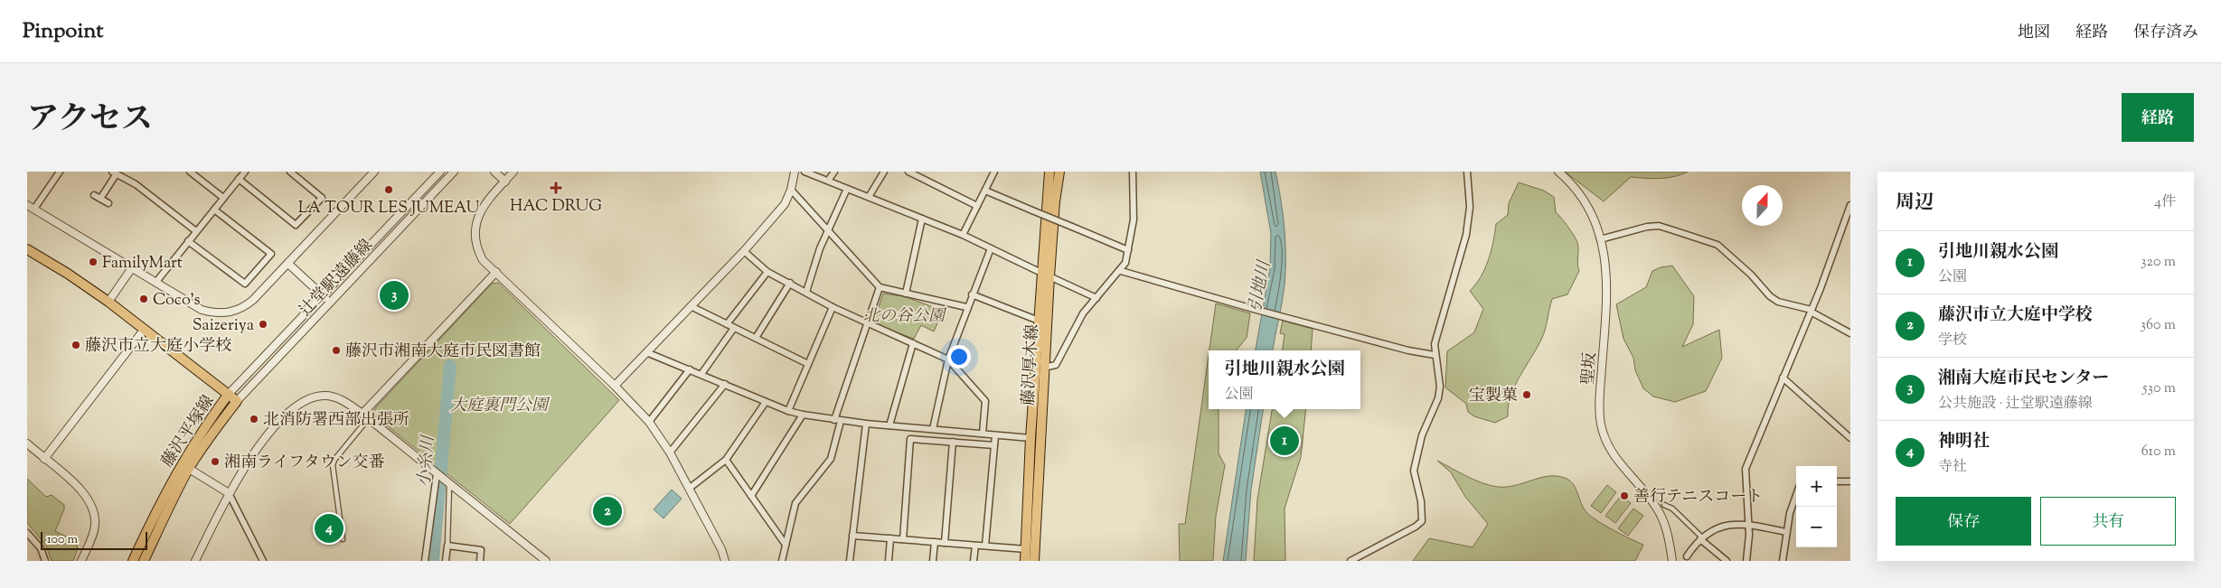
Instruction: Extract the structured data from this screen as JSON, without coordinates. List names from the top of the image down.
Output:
{
  "streets": {
    "main road": ["藤沢厚木線", "藤沢平塚線"],
    "street": ["辻堂駅遠藤線", "聖坂"]
  },
  "crossings": [
    ["辻堂駅遠藤線", "藤沢平塚線"]
  ],
  "water": ["引地川", "小糸川"],
  "parks": ["北の谷公園", "大庭裏門公園"],
  "places": {
    "health": ["HAC DRUG"],
    "other": [
      "LA TOUR LES JUMEAU",
      "FamilyMart",
      "Coco's",
      "Saizeriya",
      "藤沢市立大庭小学校",
      "藤沢市湘南大庭市民図書館",
      "宝製菓",
      "北消防署西部出張所",
      "湘南ライフタウン交番",
      "善行テニスコート"
    ]
  },
  "scale_bar": "100 m",
  "north": "top",
  "page": {
    "header": "Pinpoint",
    "nav": ["地図", "経路", "保存済み"],
    "title": "アクセス",
    "buttons": [
      "経路",
      ["保存", "共有"]
    ],
    "heading": ["周辺", "4件"],
    "list": [
      {
        "mark": "1",
        "name": "引地川親水公園",
        "note": "公園",
        "value": "320 m"
      },
      {
        "mark": "2",
        "name": "藤沢市立大庭中学校",
        "note": "学校",
        "value": "360 m"
      },
      {
        "mark": "3",
        "name": "湘南大庭市民センター",
        "note": "公共施設 · 辻堂駅遠藤線",
        "value": "530 m"
      },
      {
        "mark": "4",
        "name": "神明社",
        "note": "寺社",
        "value": "610 m"
      }
    ],
    "pins": [
      "3",
      "1",
      "2",
      "4"
    ],
    "popup": ["引地川親水公園", "公園"],
    "map_buttons": ["+", "−"],
    "scale": "100 m"
  }
}
